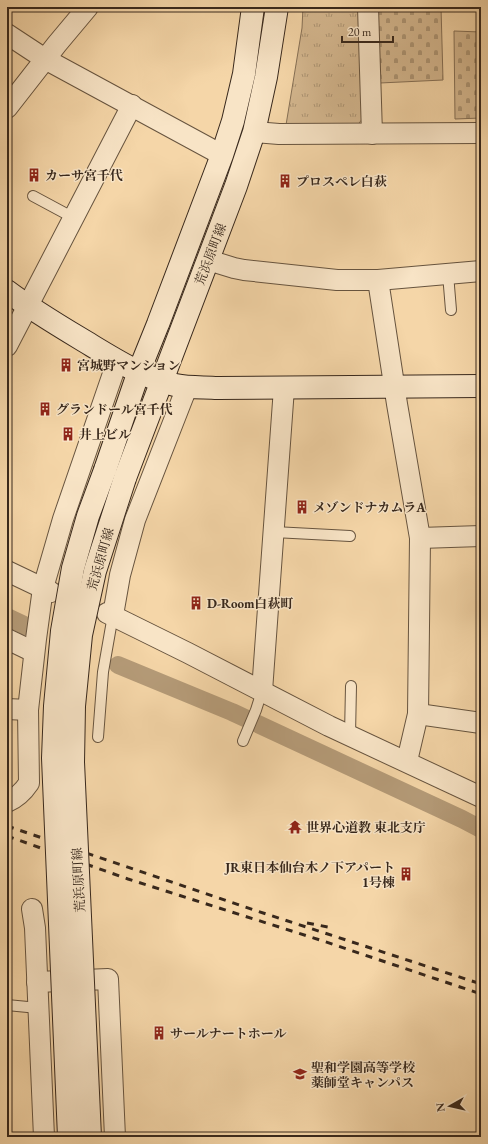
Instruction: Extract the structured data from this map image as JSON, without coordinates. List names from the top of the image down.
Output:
{
  "streets": {
    "main road": ["荒浜原町線"]
  },
  "places": {
    "building": [
      "カーサ宮千代",
      "プロスペレ白萩",
      "宮城野マンション",
      "グランドール宮千代",
      "井上ビル",
      "メゾンドナカムラA",
      "D-Room白萩町",
      "JR東日本仙台木ノ下アパート 1号棟",
      "サールナートホール"
    ],
    "temple": ["世界心道教 東北支庁"],
    "school or university": ["聖和学園高等学校 薬師堂キャンパス"]
  },
  "scale_bar": "20 m",
  "north": "left"
}
